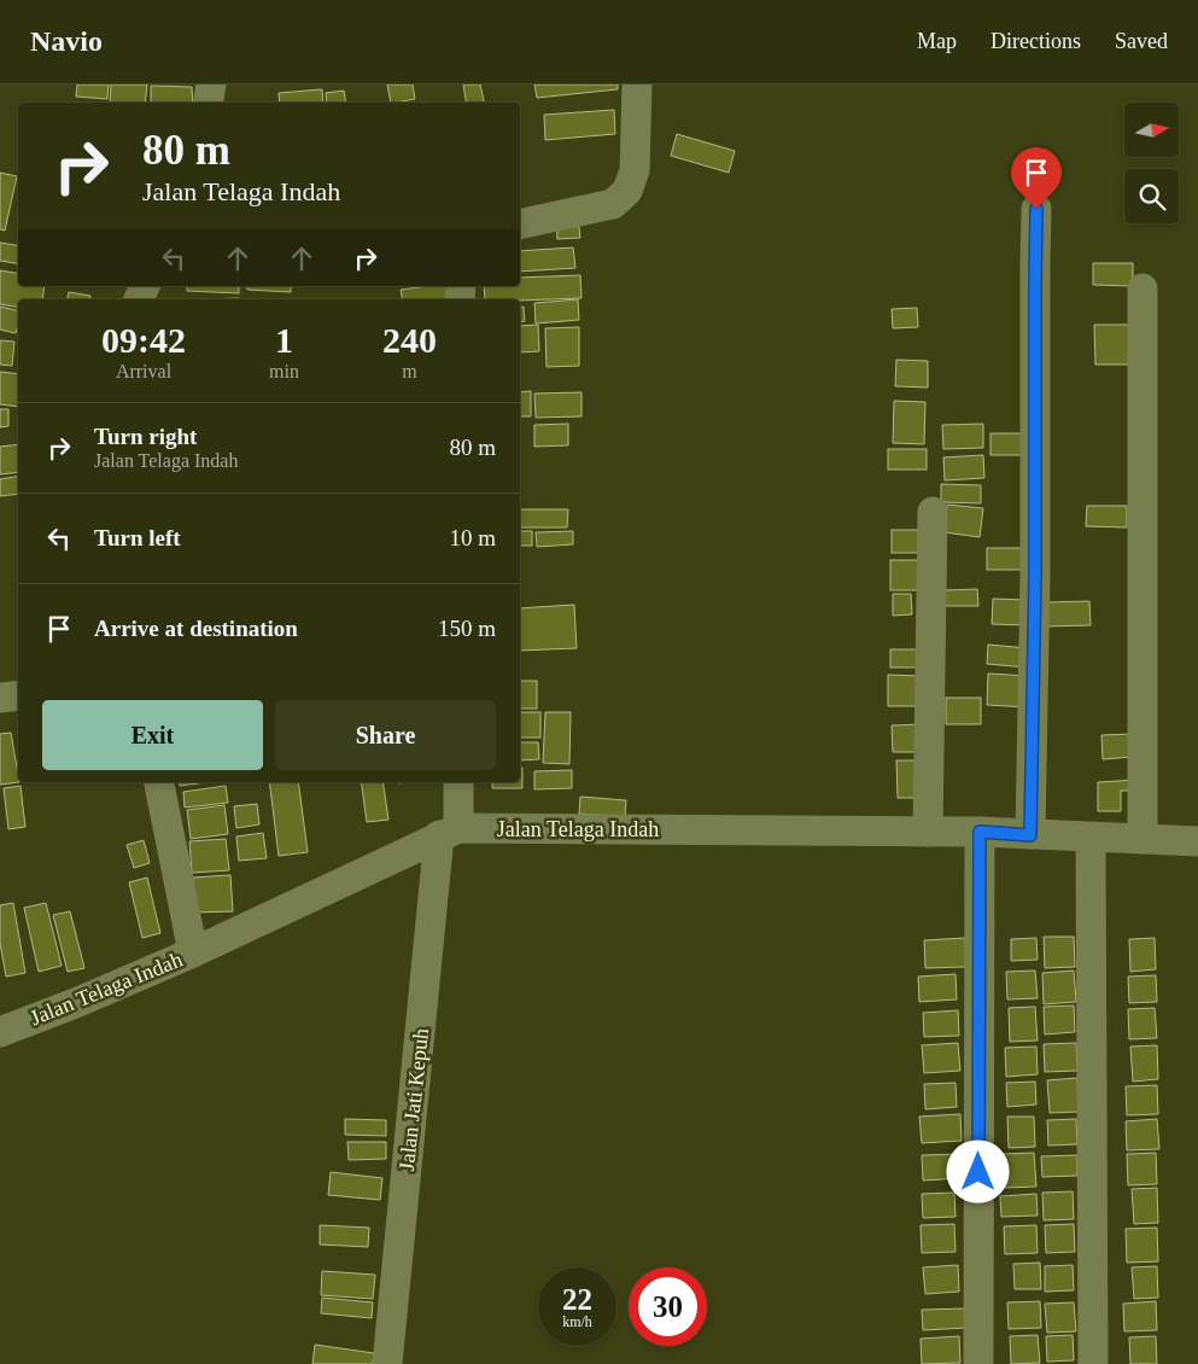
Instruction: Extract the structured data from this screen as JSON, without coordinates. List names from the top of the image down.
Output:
{
  "streets": {
    "street": ["Jalan Telaga Indah", "Jalan Jati Kepuh"]
  },
  "crossings": [
    ["Jalan Telaga Indah", "Jalan Jati Kepuh"]
  ],
  "north": "right",
  "page": {
    "header": "Navio",
    "nav": ["Map", "Directions", "Saved"],
    "turn": ["80 m", "Jalan Telaga Indah"],
    "eta": [
      "09:42",
      "Arrival",
      "1",
      "min",
      "240",
      "m"
    ],
    "list": [
      {
        "name": "Turn right",
        "note": "Jalan Telaga Indah",
        "value": "80 m"
      },
      {
        "name": "Turn left",
        "value": "10 m"
      },
      {
        "name": "Arrive at destination",
        "value": "150 m"
      }
    ],
    "buttons": ["Exit", "Share"],
    "speed": "22 km/h",
    "limit": "30"
  }
}
